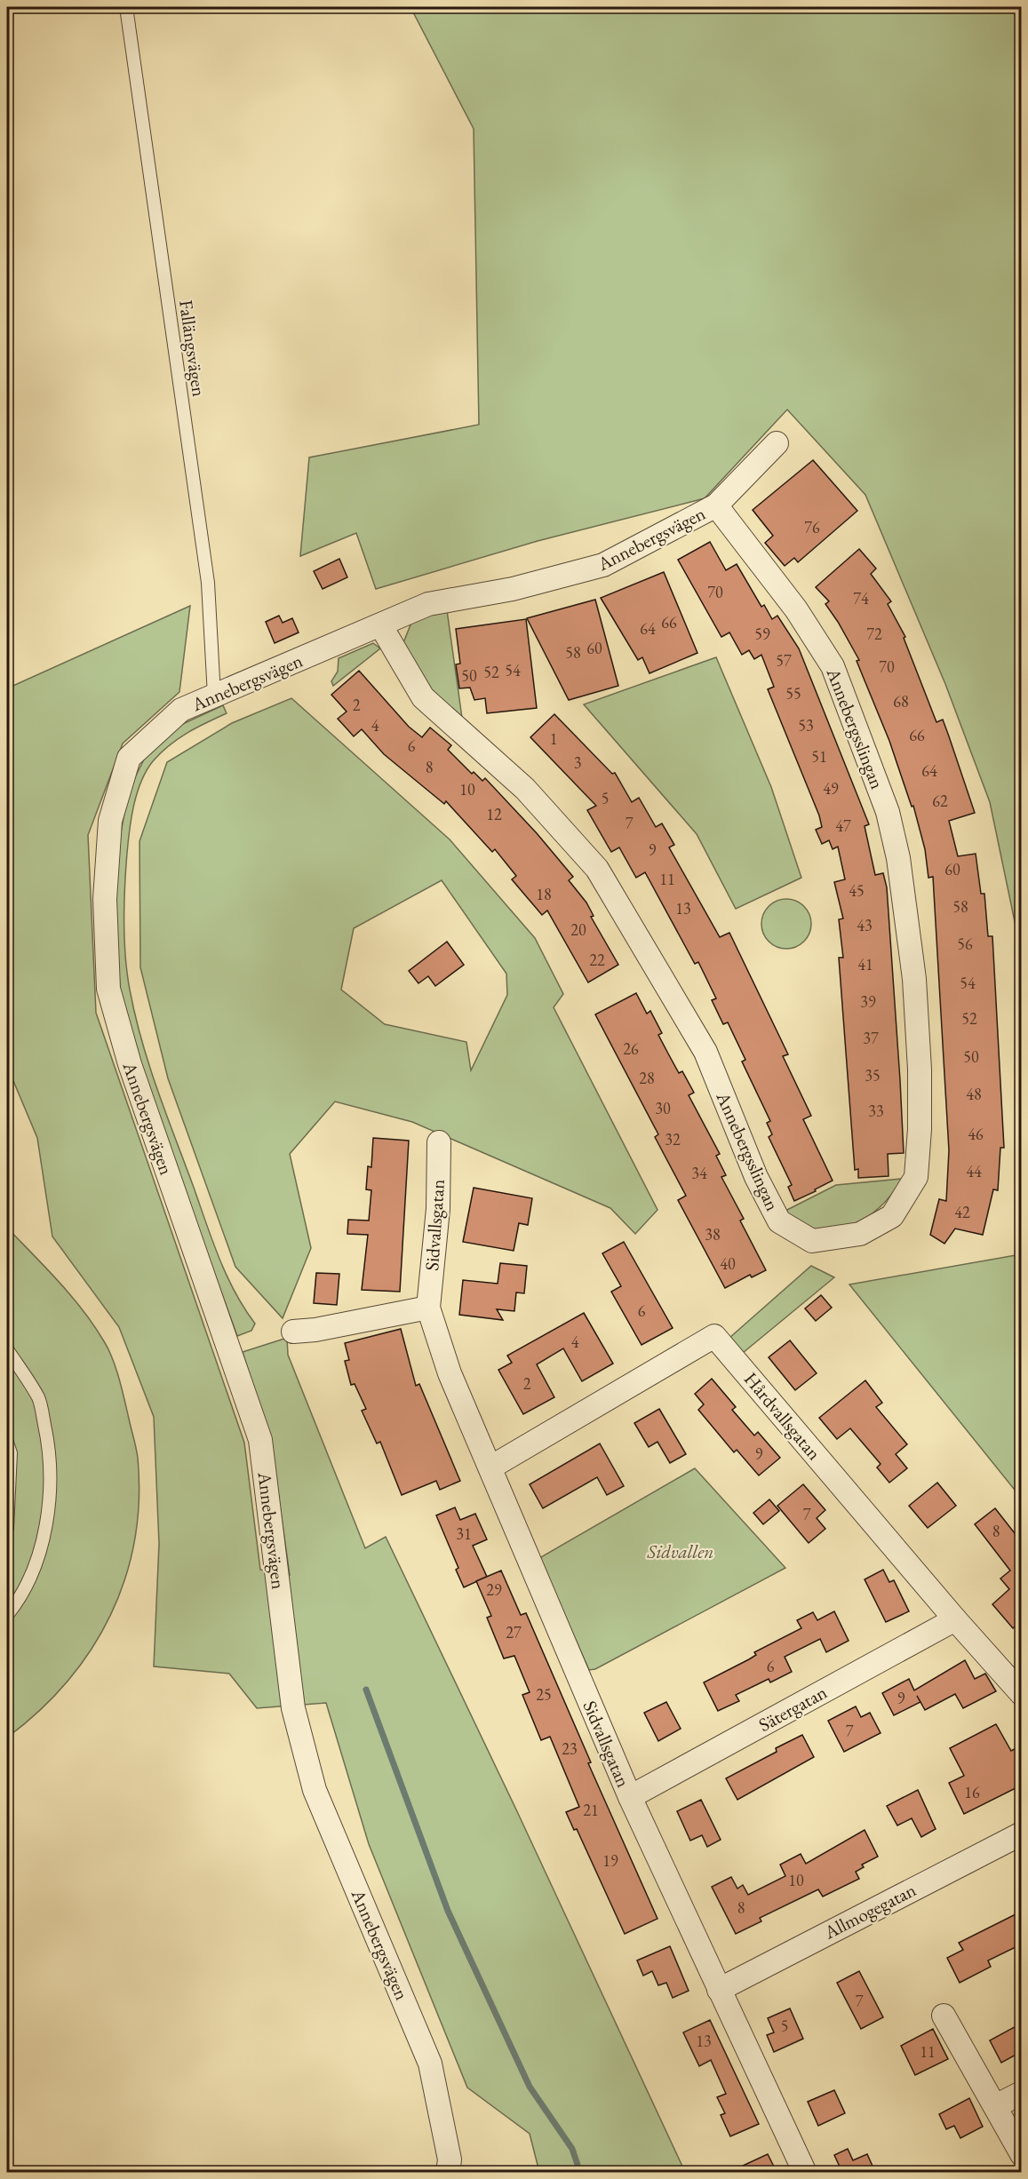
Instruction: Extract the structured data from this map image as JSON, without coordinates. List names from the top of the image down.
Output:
{
  "streets": {
    "street": [
      "Annebergsvägen",
      "Annebergsslingan",
      "Sidvallsgatan",
      "Hårdvallsgatan",
      "Sätergatan",
      "Allmogegatan"
    ],
    "lane": ["Fallängsvägen"]
  },
  "crossings": [
    ["Fallängsvägen", "Annebergsvägen"],
    ["Annebergsvägen", "Annebergsslingan"],
    ["Sidvallsgatan", "Hårdvallsgatan"],
    ["Sidvallsgatan", "Sätergatan"],
    ["Sidvallsgatan", "Allmogegatan"],
    ["Hårdvallsgatan", "Sätergatan"]
  ],
  "parks": ["Sidvallen"],
  "house_numbers": [
    "76",
    "70",
    "74",
    "66",
    "64",
    "59",
    "72",
    "60",
    "58",
    "57",
    "70",
    "54",
    "52",
    "50",
    "55",
    "68",
    "2",
    "4",
    "53",
    "66",
    "1",
    "6",
    "51",
    "3",
    "8",
    "64",
    "49",
    "10",
    "5",
    "62",
    "12",
    "7",
    "47",
    "9",
    "60",
    "11",
    "45",
    "18",
    "58",
    "13",
    "43",
    "20",
    "56",
    "22",
    "41",
    "54",
    "39",
    "52",
    "37",
    "26",
    "50",
    "35",
    "28",
    "48",
    "30",
    "33",
    "46",
    "32",
    "44",
    "34",
    "42",
    "38",
    "40",
    "6",
    "4",
    "2",
    "9",
    "7",
    "8",
    "31",
    "29",
    "27",
    "6",
    "25",
    "9",
    "7",
    "23",
    "16",
    "21",
    "19",
    "10",
    "8",
    "7",
    "5",
    "13",
    "11"
  ]
}
